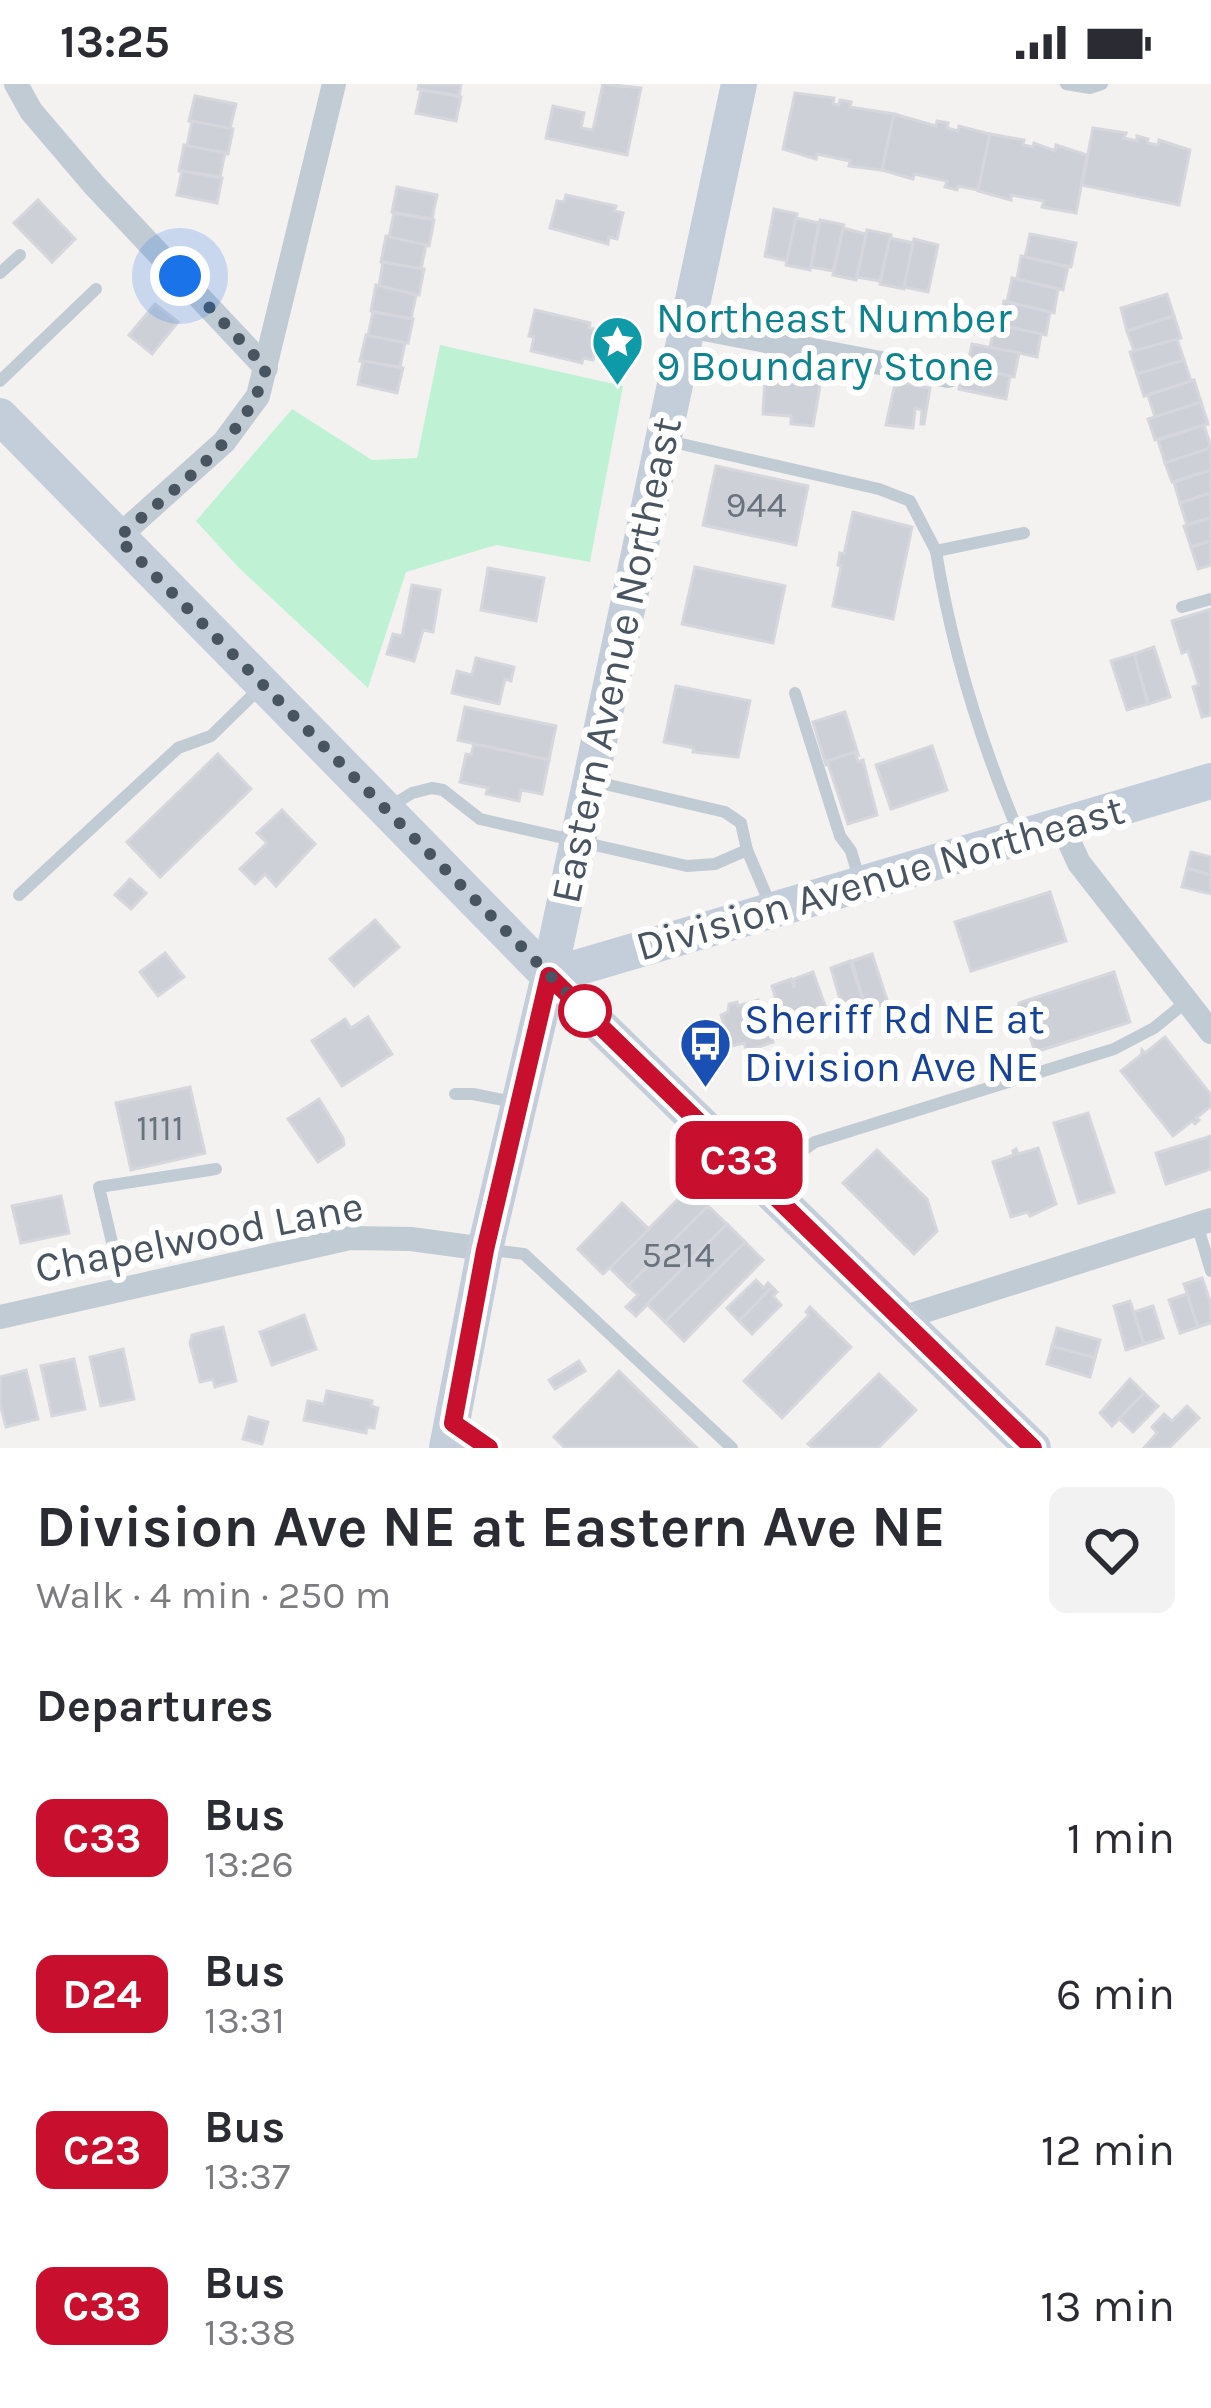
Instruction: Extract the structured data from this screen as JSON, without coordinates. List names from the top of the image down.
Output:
{
  "streets": {
    "main road": ["Eastern Avenue Northeast", "Division Avenue Northeast"],
    "street": ["Chapelwood Lane"]
  },
  "crossings": [
    ["Eastern Avenue Northeast", "Division Avenue Northeast"],
    ["Eastern Avenue Northeast", "Chapelwood Lane"]
  ],
  "places": {
    "place": ["Northeast Number 9 Boundary Stone"],
    "bus stop": ["Sheriff Rd NE at Division Ave NE"]
  },
  "lines": ["bus line C33"],
  "house_numbers": ["944", "1111", "5214"],
  "page": {
    "status": "13:25",
    "on_map": "C33",
    "heading": [
      ["Division Ave NE at Eastern Ave NE", "Walk · 4 min · 250 m"],
      "Departures"
    ],
    "list": [
      {
        "mark": "C33",
        "name": "Bus",
        "note": "13:26",
        "value": "1 min"
      },
      {
        "mark": "D24",
        "name": "Bus",
        "note": "13:31",
        "value": "6 min"
      },
      {
        "mark": "C23",
        "name": "Bus",
        "note": "13:37",
        "value": "12 min"
      },
      {
        "mark": "C33",
        "name": "Bus",
        "note": "13:38",
        "value": "13 min"
      }
    ]
  }
}
